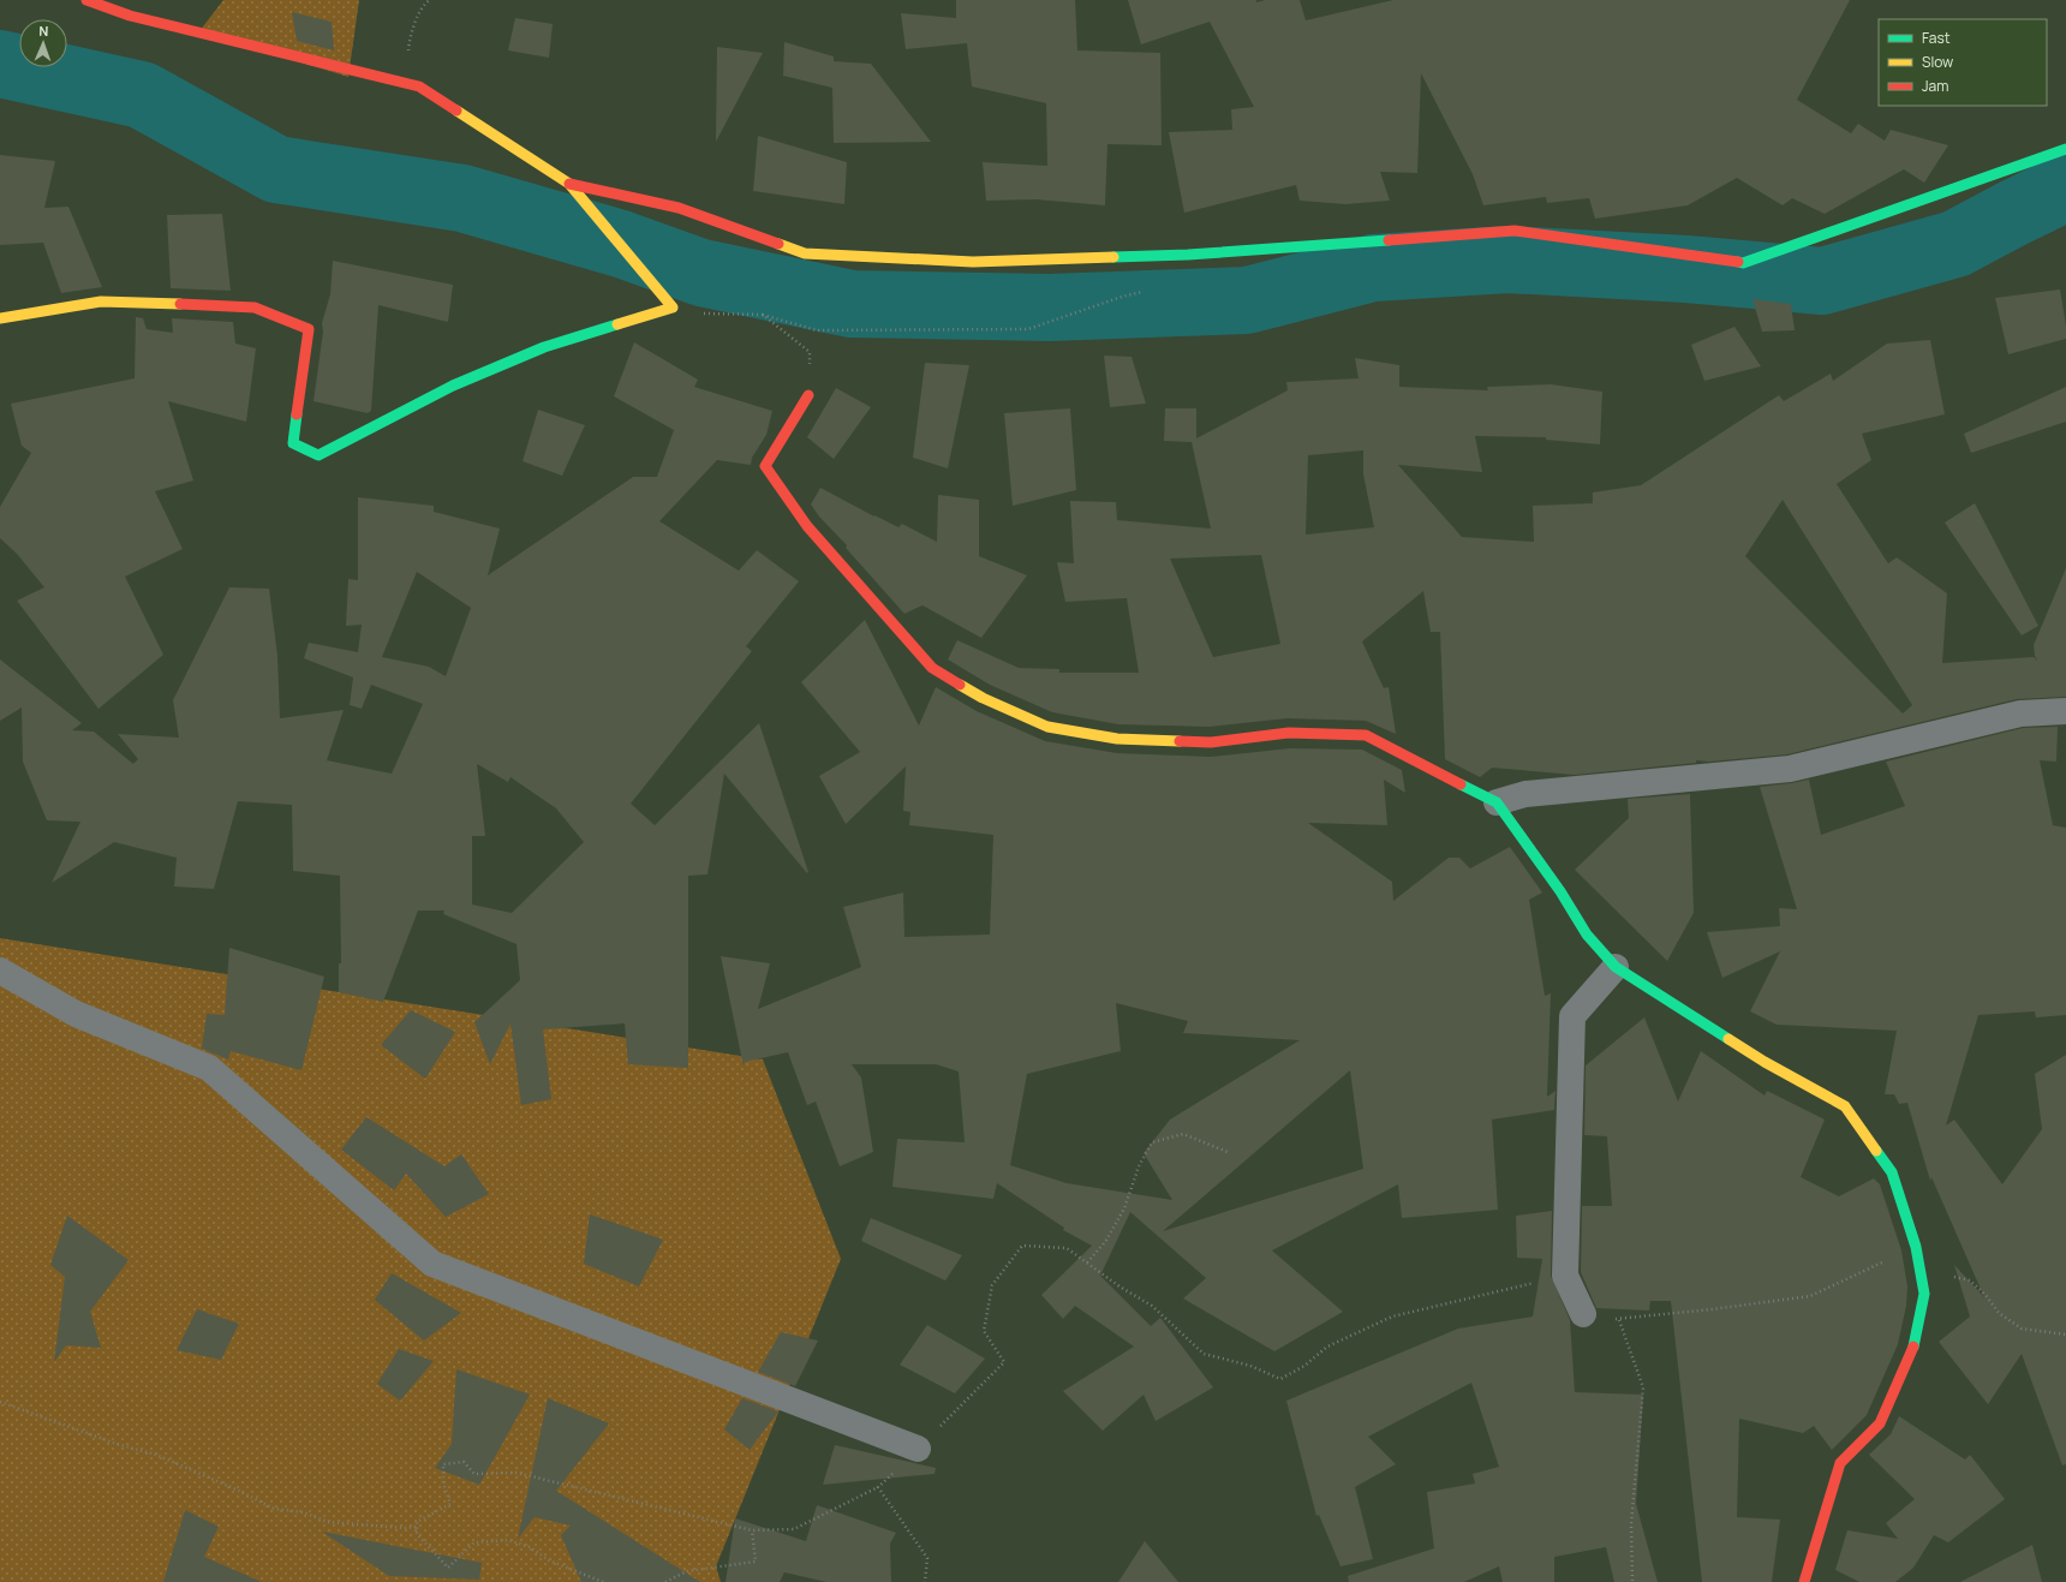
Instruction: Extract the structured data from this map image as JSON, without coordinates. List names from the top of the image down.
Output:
{
  "legend": ["Fast", "Slow", "Jam"],
  "north": "top"
}
